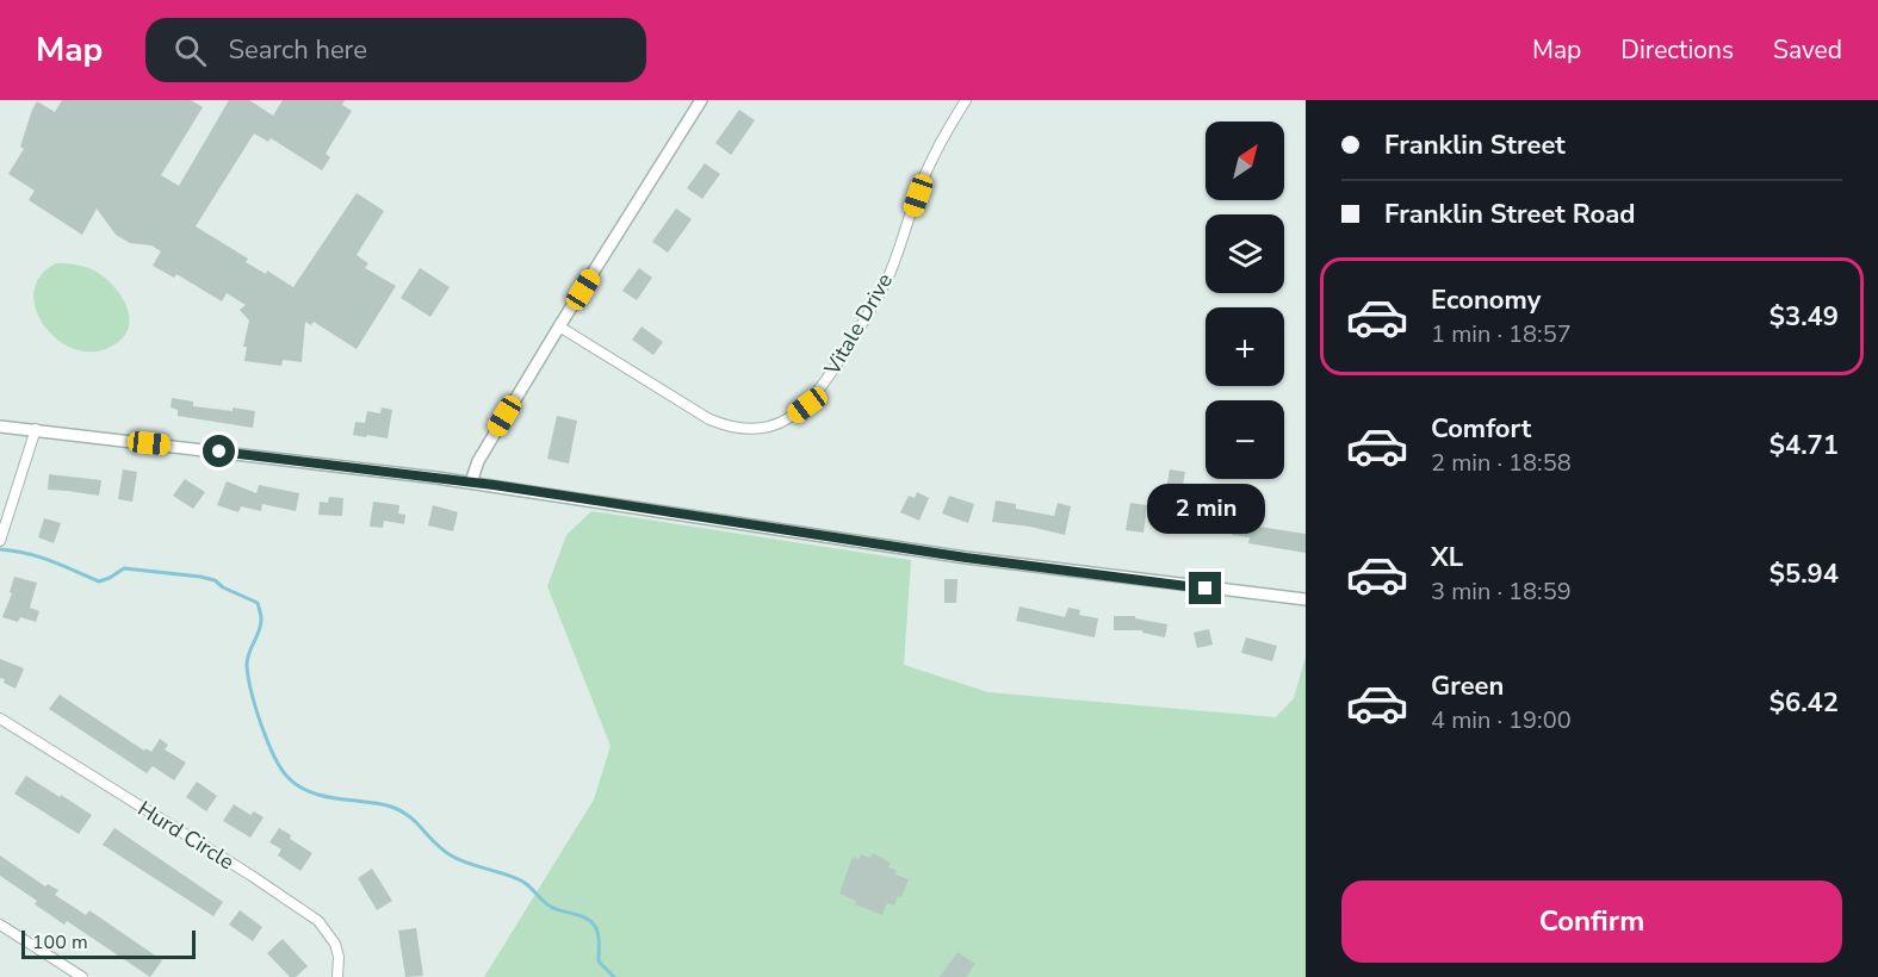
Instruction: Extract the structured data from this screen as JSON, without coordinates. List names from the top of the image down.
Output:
{
  "streets": {
    "street": ["Vitale Drive", "Hurd Circle"]
  },
  "scale_bar": "100 m",
  "north": "top right",
  "page": {
    "header": "Map",
    "search": "Search here",
    "nav": ["Map", "Directions", "Saved"],
    "banner": ["Franklin Street", "Franklin Street Road"],
    "map_buttons": ["+", "−"],
    "list": [
      {
        "name": "Economy",
        "note": "1 min · 18:57",
        "value": "$3.49"
      },
      {
        "name": "Comfort",
        "note": "2 min · 18:58",
        "value": "$4.71"
      },
      {
        "name": "XL",
        "note": "3 min · 18:59",
        "value": "$5.94"
      },
      {
        "name": "Green",
        "note": "4 min · 19:00",
        "value": "$6.42"
      }
    ],
    "bubble": "2 min",
    "buttons": "Confirm",
    "scale": "100 m"
  }
}
